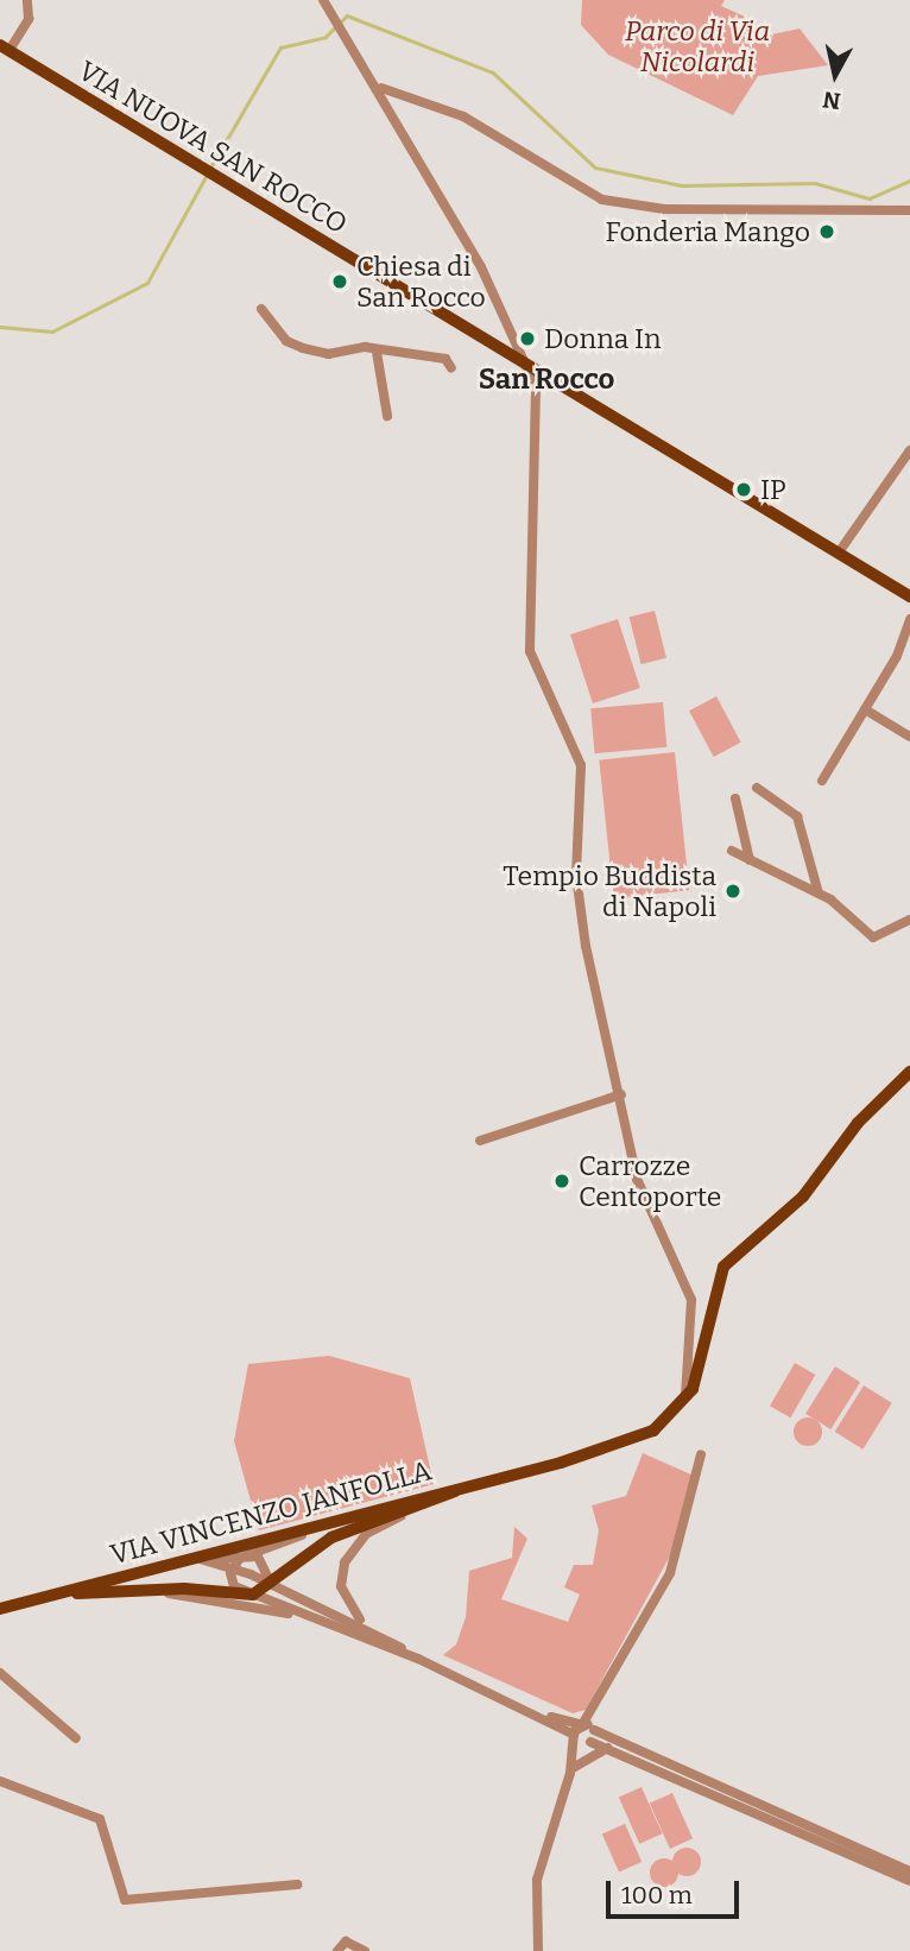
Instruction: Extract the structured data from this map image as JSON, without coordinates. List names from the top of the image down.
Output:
{
  "streets": {
    "main road": ["VIA NUOVA SAN ROCCO", "VIA VINCENZO JANFOLLA"]
  },
  "districts": ["San Rocco"],
  "parks": ["Parco di Via Nicolardi"],
  "places": [
    "Fonderia Mango",
    "Chiesa di San Rocco",
    "Donna In",
    "IP",
    "Tempio Buddista di Napoli",
    "Carrozze Centoporte"
  ],
  "scale_bar": "100 m",
  "north": "bottom"
}
